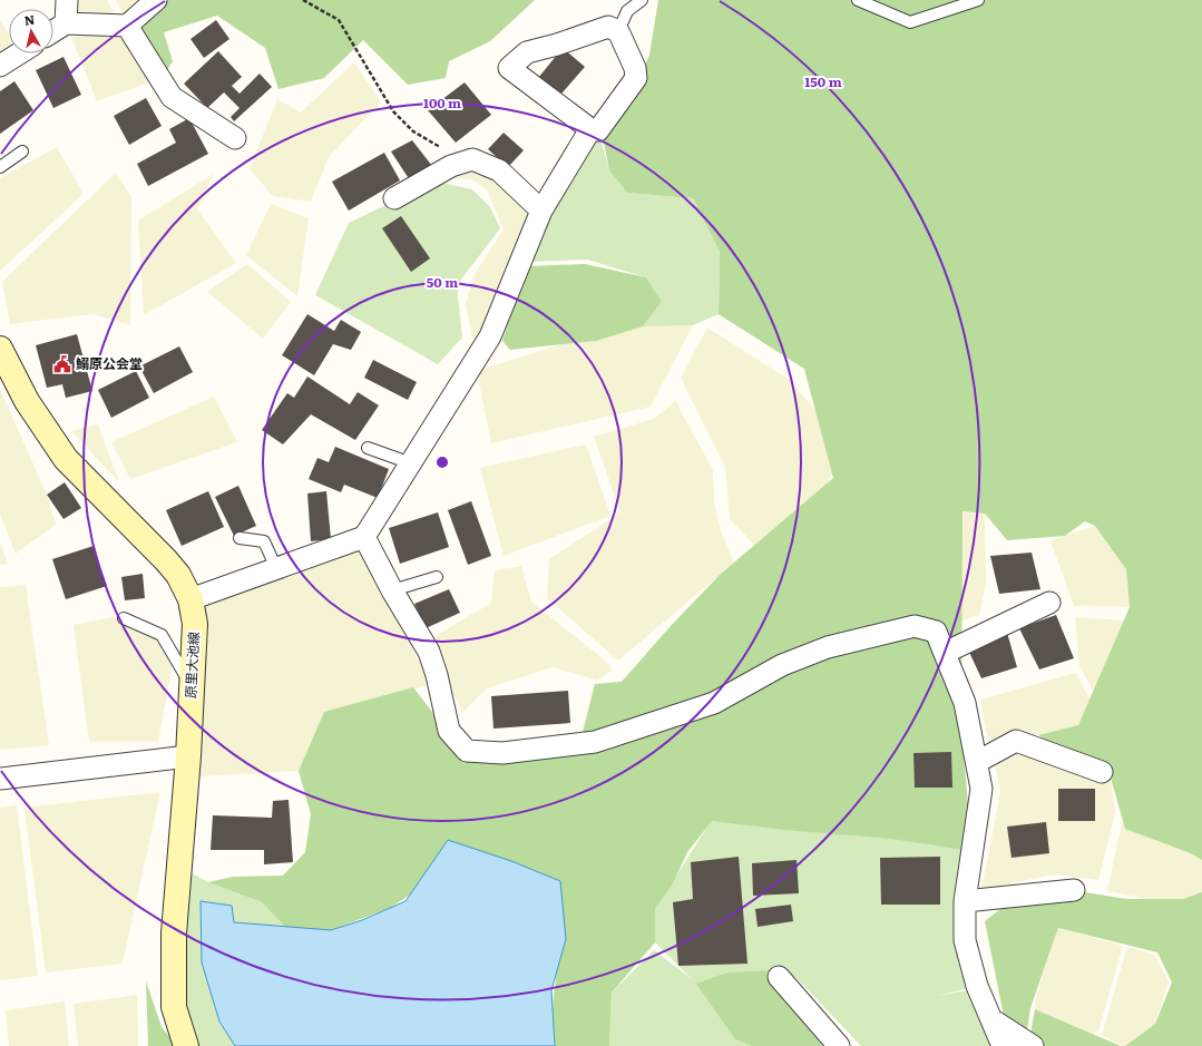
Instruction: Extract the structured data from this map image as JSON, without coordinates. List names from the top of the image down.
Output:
{
  "streets": {
    "main road": ["原里大池線"]
  },
  "places": {
    "public building": ["鰯原公会堂"]
  },
  "north": "top",
  "rings": ["150 m", "100 m", "50 m"]
}
